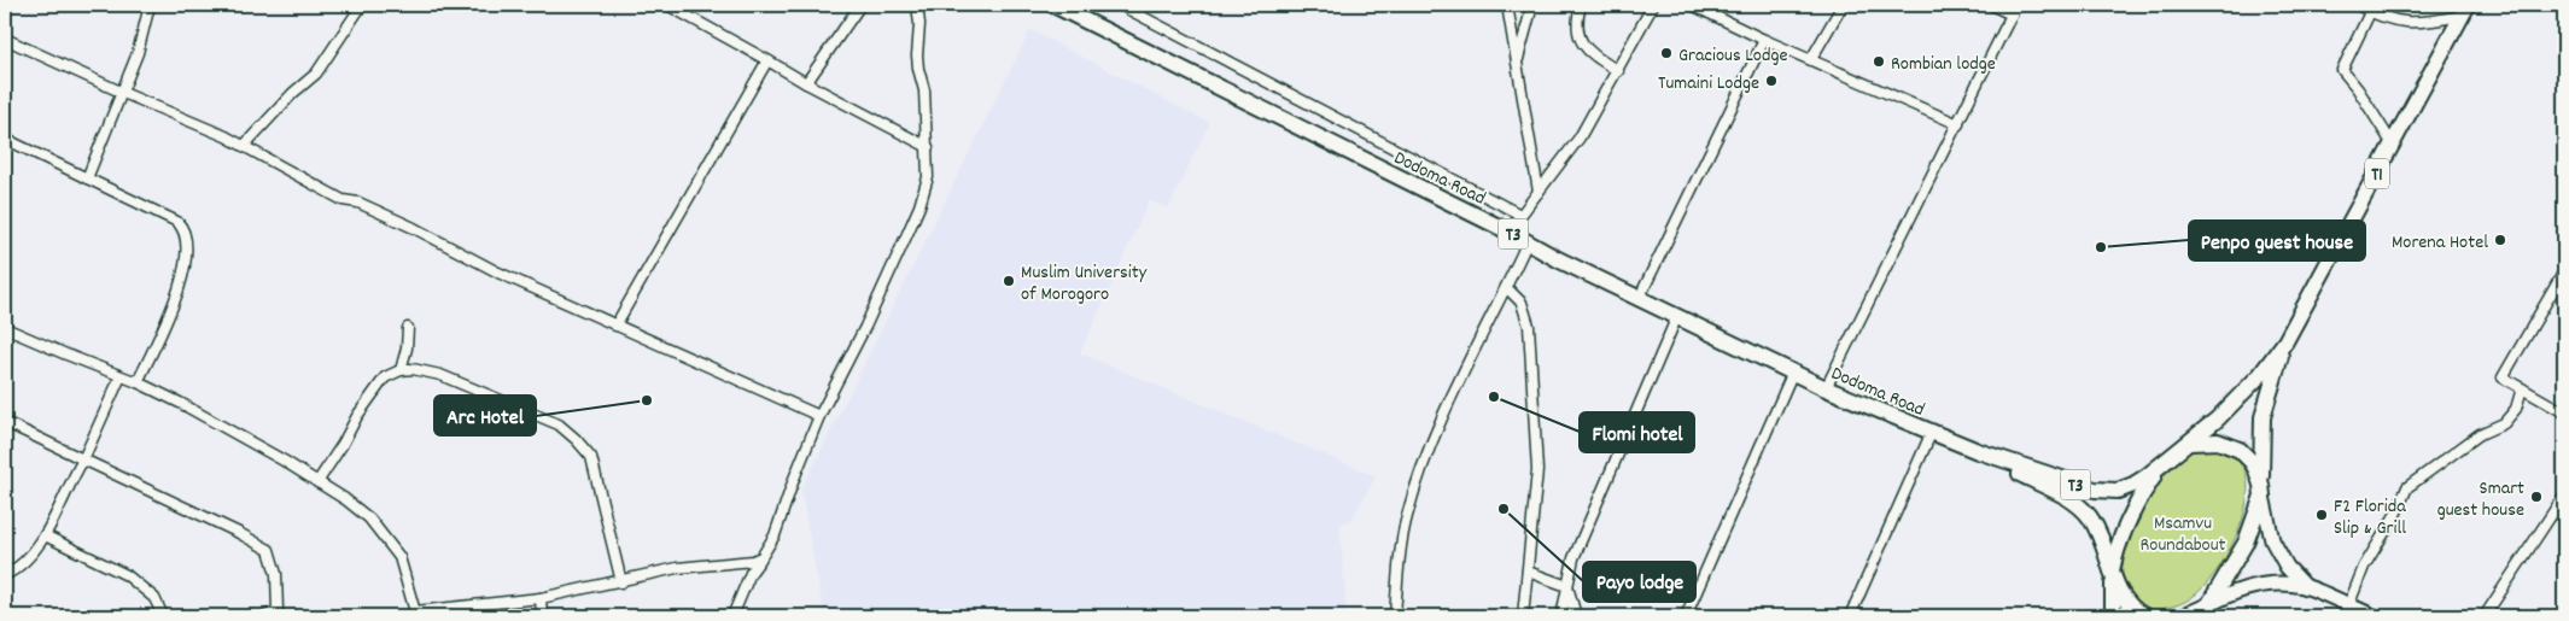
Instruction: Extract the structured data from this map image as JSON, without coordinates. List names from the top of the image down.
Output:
{
  "streets": {
    "highway": ["T1", "Dodoma Road", "T3"]
  },
  "crossings": [
    ["T1", "Dodoma Road"]
  ],
  "parks": ["Msamvu Roundabout"],
  "places": [
    "Gracious Lodge",
    "Rombian lodge",
    "Tumaini Lodge",
    "Morena Hotel",
    "Penpo guest house",
    "Muslim University of Morogoro",
    "Flomi hotel",
    "Arc Hotel",
    "Smart guest house",
    "Payo lodge",
    "F2 Florida Slip & Grill"
  ]
}
